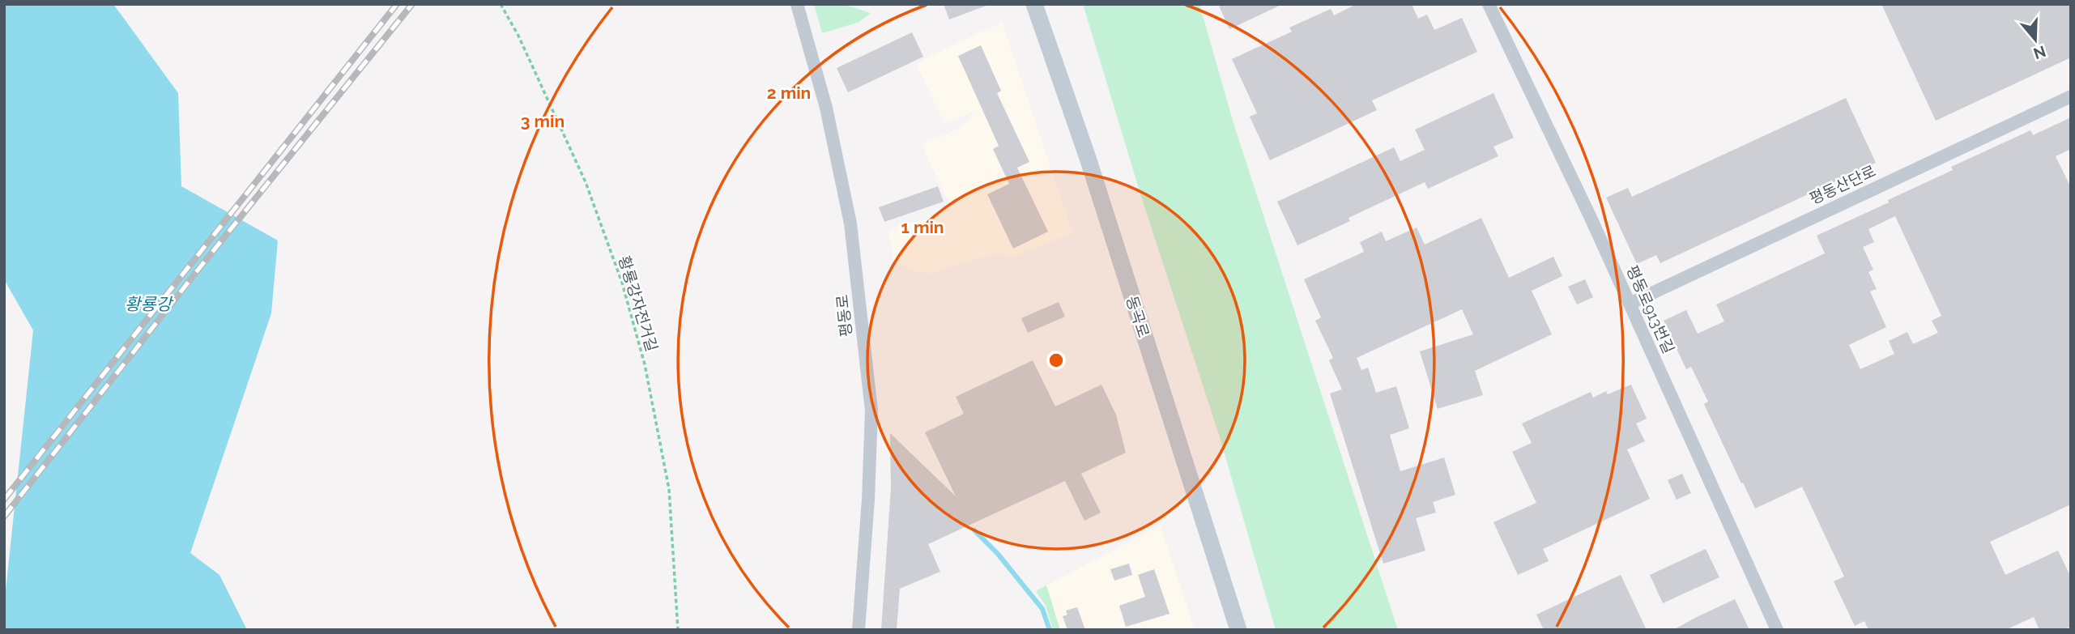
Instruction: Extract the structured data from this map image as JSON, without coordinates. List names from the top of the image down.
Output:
{
  "streets": {
    "main road": ["동곡로"],
    "street": ["평동산단로", "평동로913번길", "평동로"],
    "path": ["황룡강자전거길"]
  },
  "crossings": [
    ["평동산단로", "평동로913번길"]
  ],
  "water": ["황룡강"],
  "north": "bottom",
  "rings": ["2 min", "3 min", "1 min"]
}
